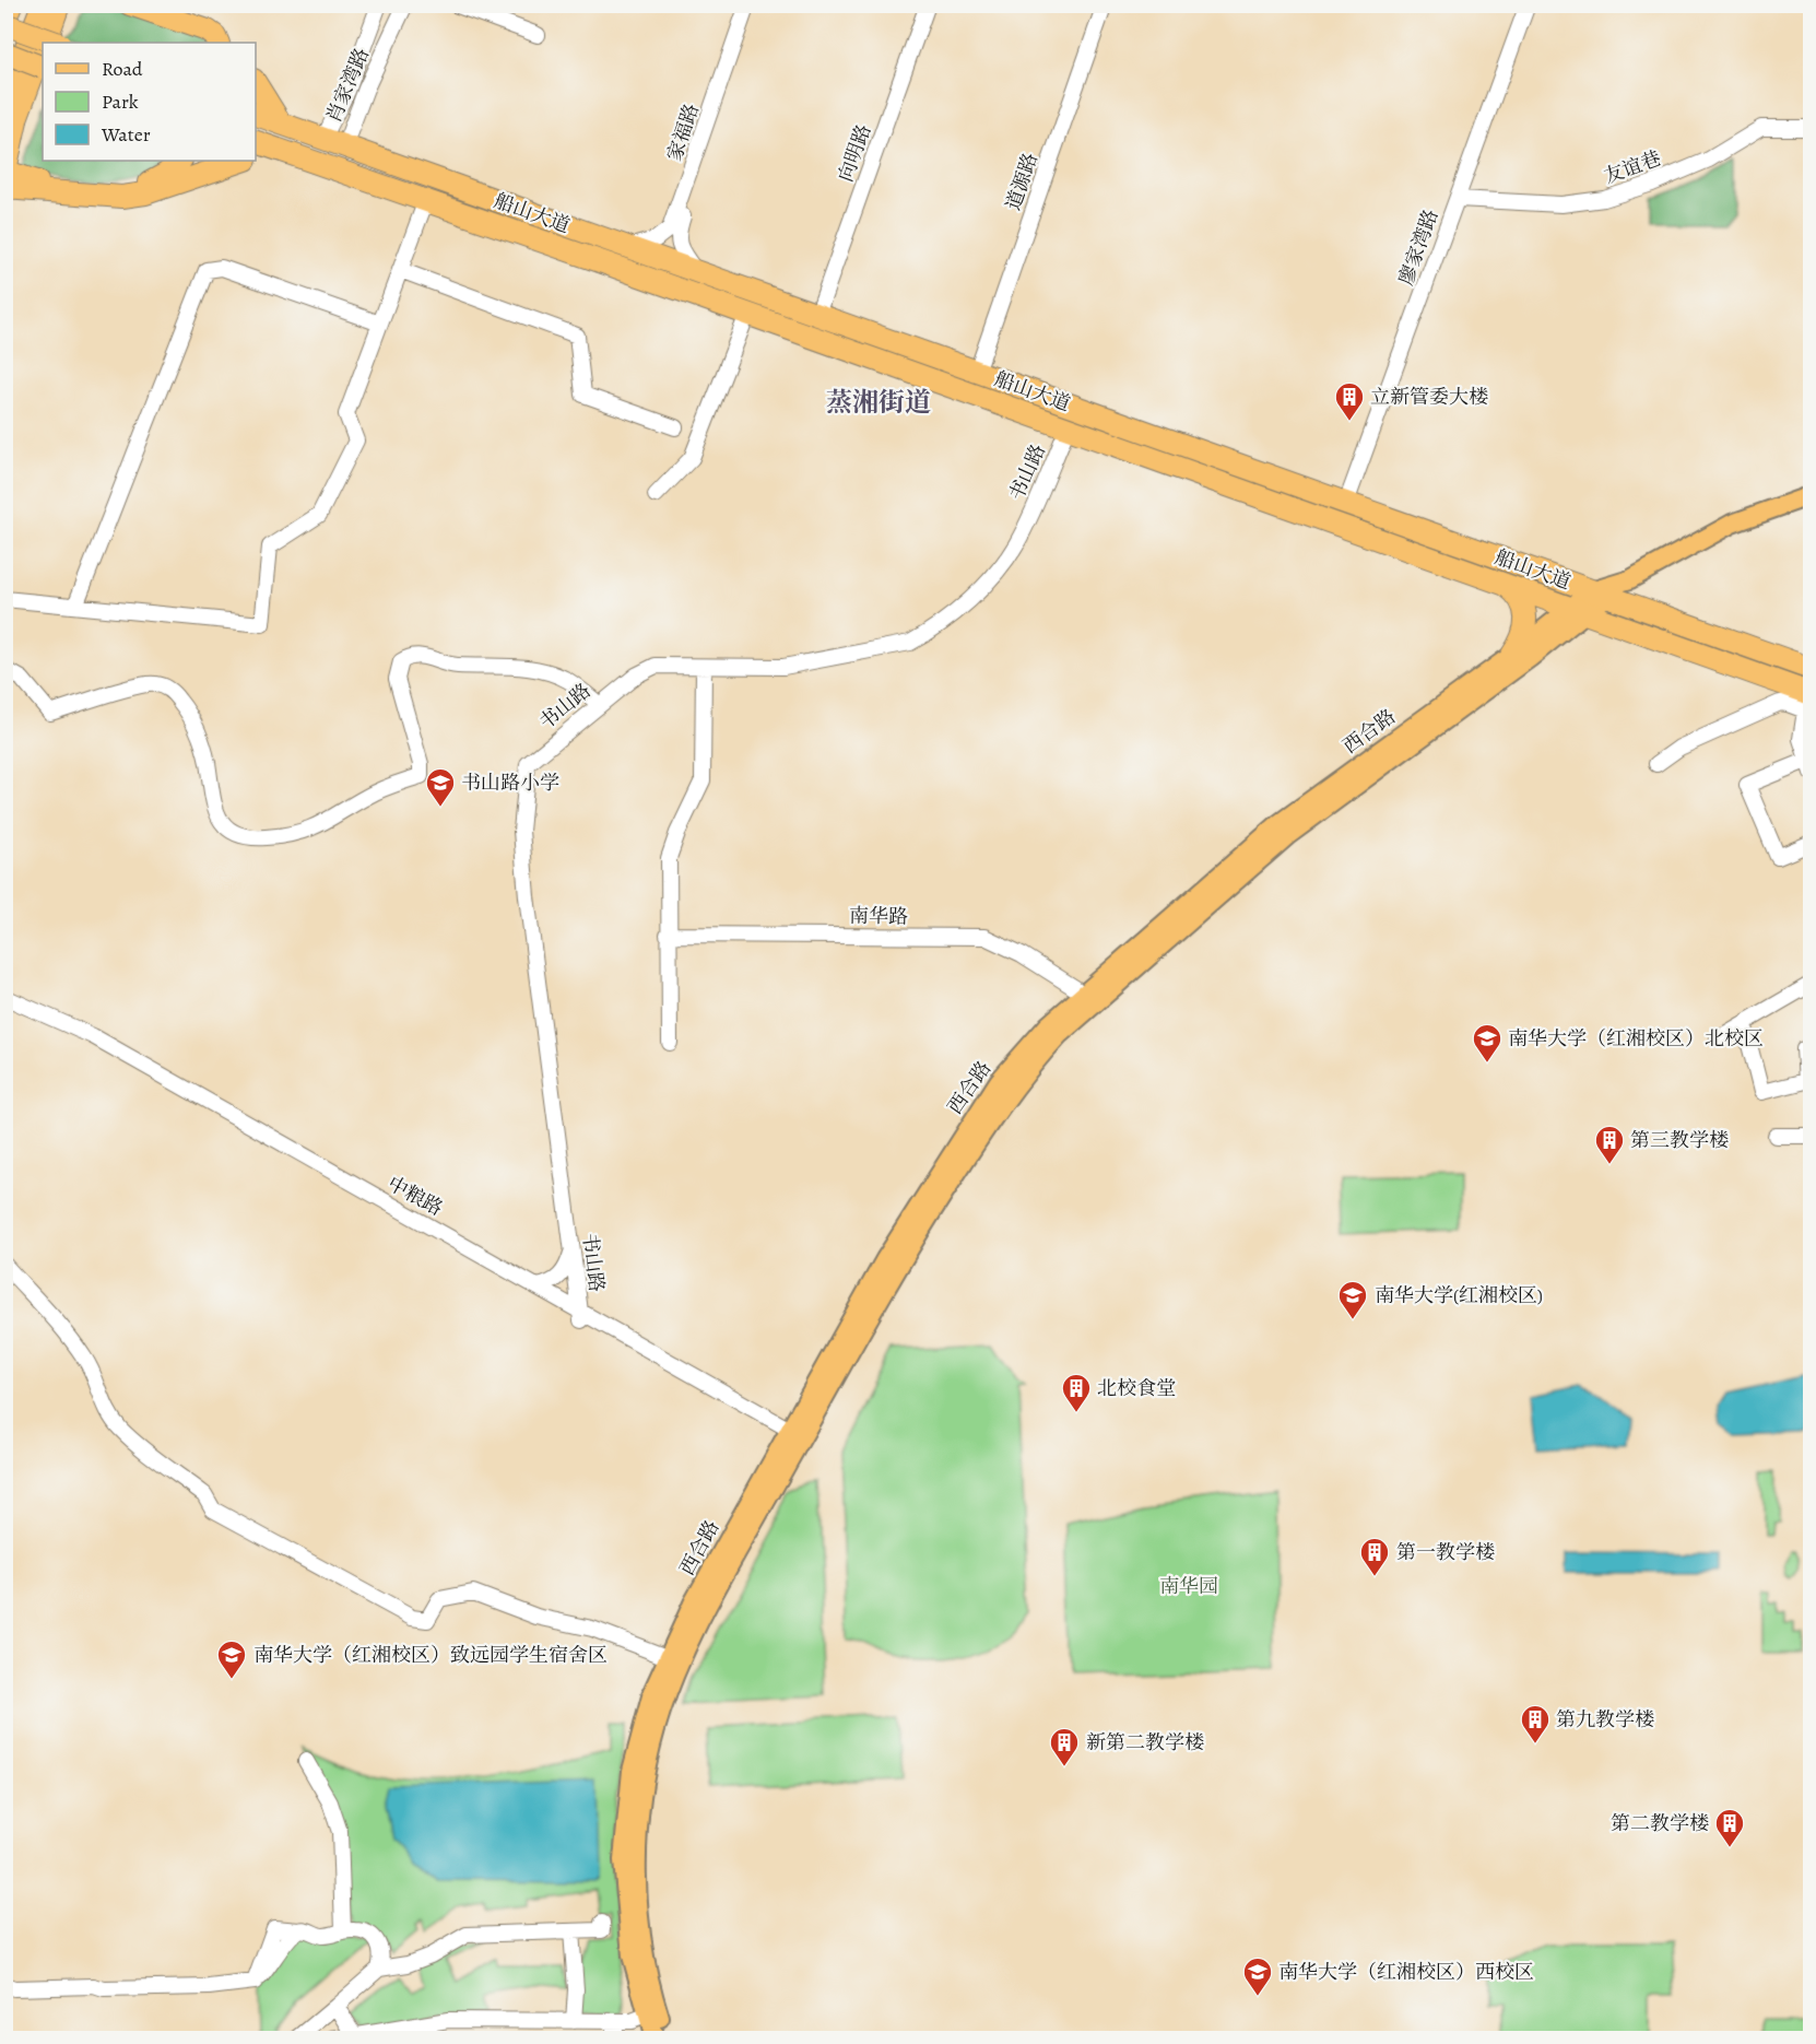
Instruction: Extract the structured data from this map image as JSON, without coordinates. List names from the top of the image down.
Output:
{
  "streets": {
    "highway": ["船山大道"],
    "main road": ["西合路"],
    "street": [
      "肖家湾路",
      "家福路",
      "向明路",
      "友谊巷",
      "道源路",
      "廖家湾路",
      "书山路",
      "南华路",
      "中粮路"
    ]
  },
  "crossings": [
    ["肖家湾路", "船山大道"],
    ["家福路", "船山大道"],
    ["向明路", "船山大道"],
    ["友谊巷", "廖家湾路"],
    ["道源路", "船山大道"],
    ["船山大道", "廖家湾路"],
    ["船山大道", "书山路"],
    ["船山大道", "西合路"],
    ["书山路", "中粮路"],
    ["西合路", "中粮路"]
  ],
  "districts": ["蒸湘街道"],
  "parks": ["南华园"],
  "places": {
    "building": [
      "立新管委大楼",
      "第三教学楼",
      "北校食堂",
      "第一教学楼",
      "第九教学楼",
      "新第二教学楼",
      "第二教学楼"
    ],
    "school or university": [
      "书山路小学",
      "南华大学（红湘校区）北校区",
      "南华大学(红湘校区)",
      "南华大学（红湘校区）致远园学生宿舍区",
      "南华大学（红湘校区）西校区"
    ]
  },
  "legend": ["Road", "Park", "Water"]
}
